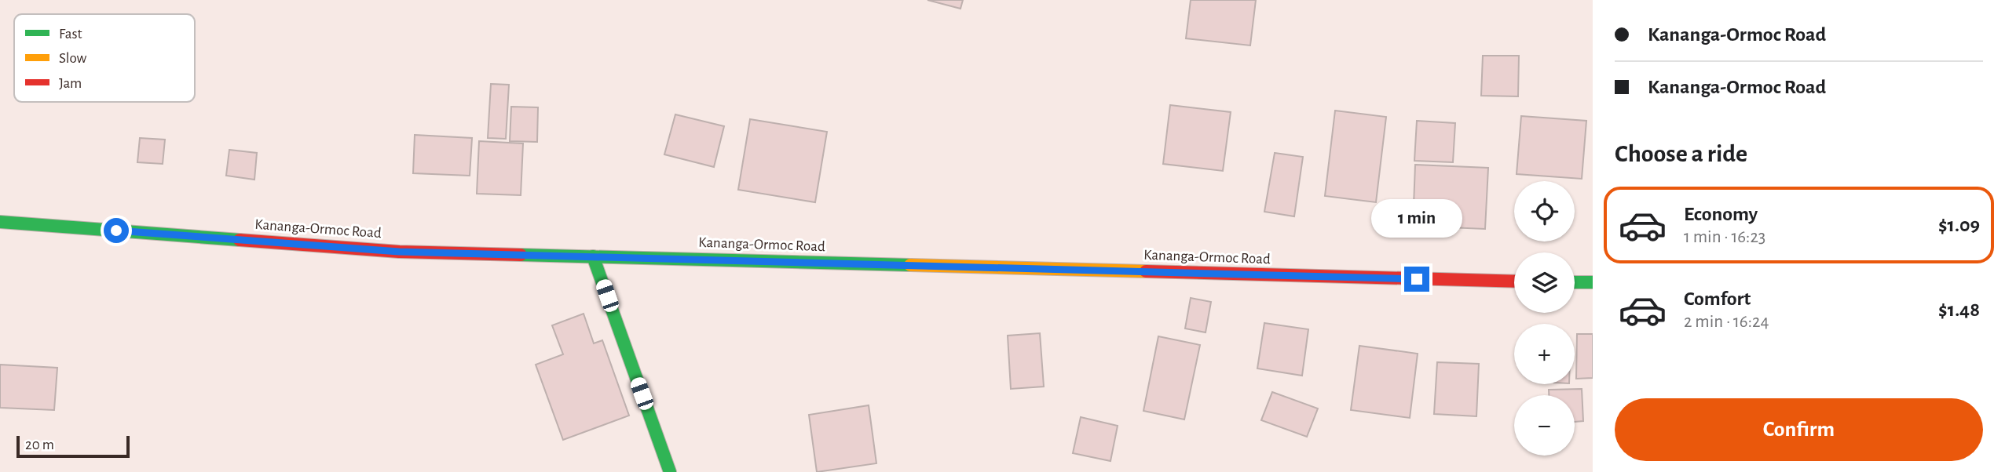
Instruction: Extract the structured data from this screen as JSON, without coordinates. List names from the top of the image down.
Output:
{
  "streets": {
    "main road": ["Kananga-Ormoc Road"]
  },
  "legend": ["Fast", "Slow", "Jam"],
  "scale_bar": "20 m",
  "page": {
    "banner": ["Kananga-Ormoc Road", "Kananga-Ormoc Road"],
    "heading": "Choose a ride",
    "map_buttons": ["+", "−"],
    "list": [
      {
        "name": "Economy",
        "note": "1 min · 16:23",
        "value": "$1.09"
      },
      {
        "name": "Comfort",
        "note": "2 min · 16:24",
        "value": "$1.48"
      }
    ],
    "bubble": "1 min",
    "buttons": "Confirm",
    "scale": "20 m"
  }
}
